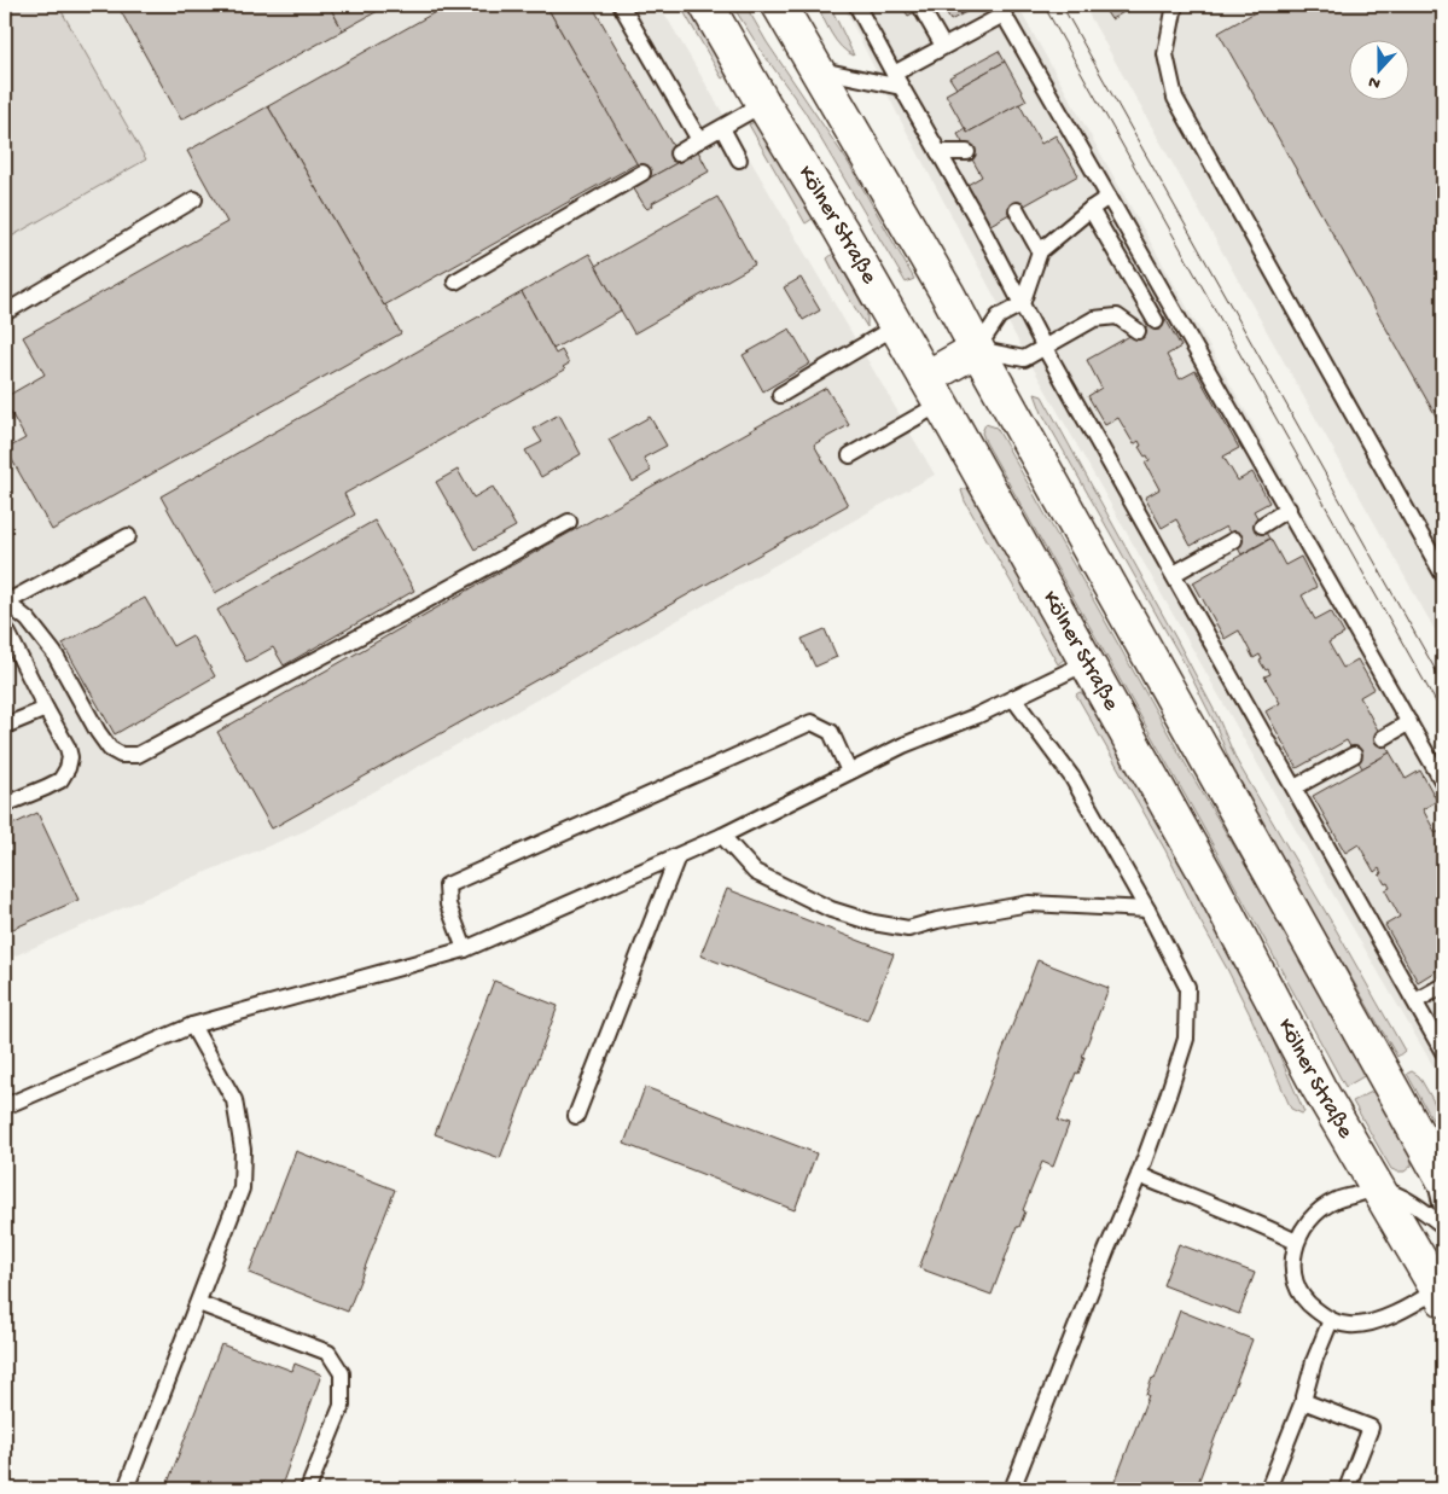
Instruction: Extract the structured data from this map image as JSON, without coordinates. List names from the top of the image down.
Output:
{
  "streets": {
    "main road": ["Kölner Straße"]
  },
  "north": "bottom"
}
